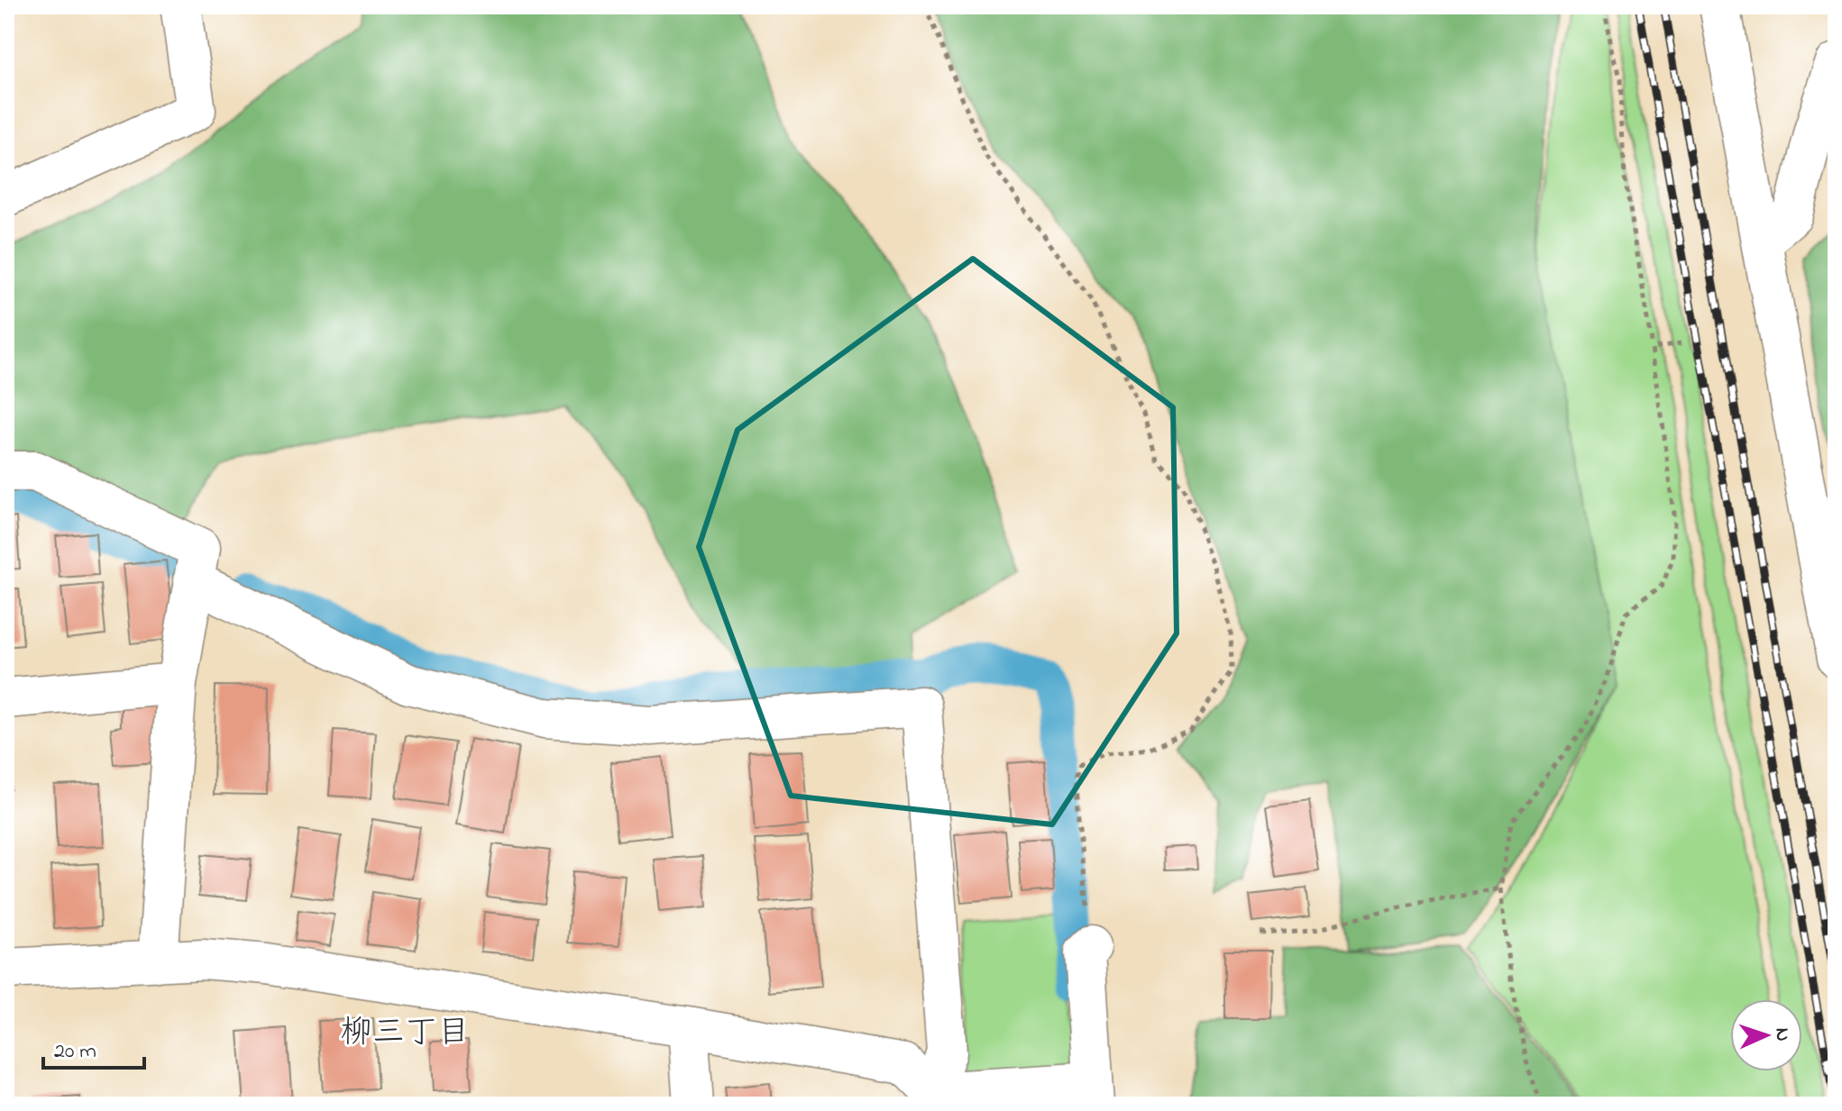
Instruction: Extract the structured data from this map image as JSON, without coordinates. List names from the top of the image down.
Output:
{
  "districts": ["柳三丁目"],
  "scale_bar": "20 m",
  "north": "right"
}
